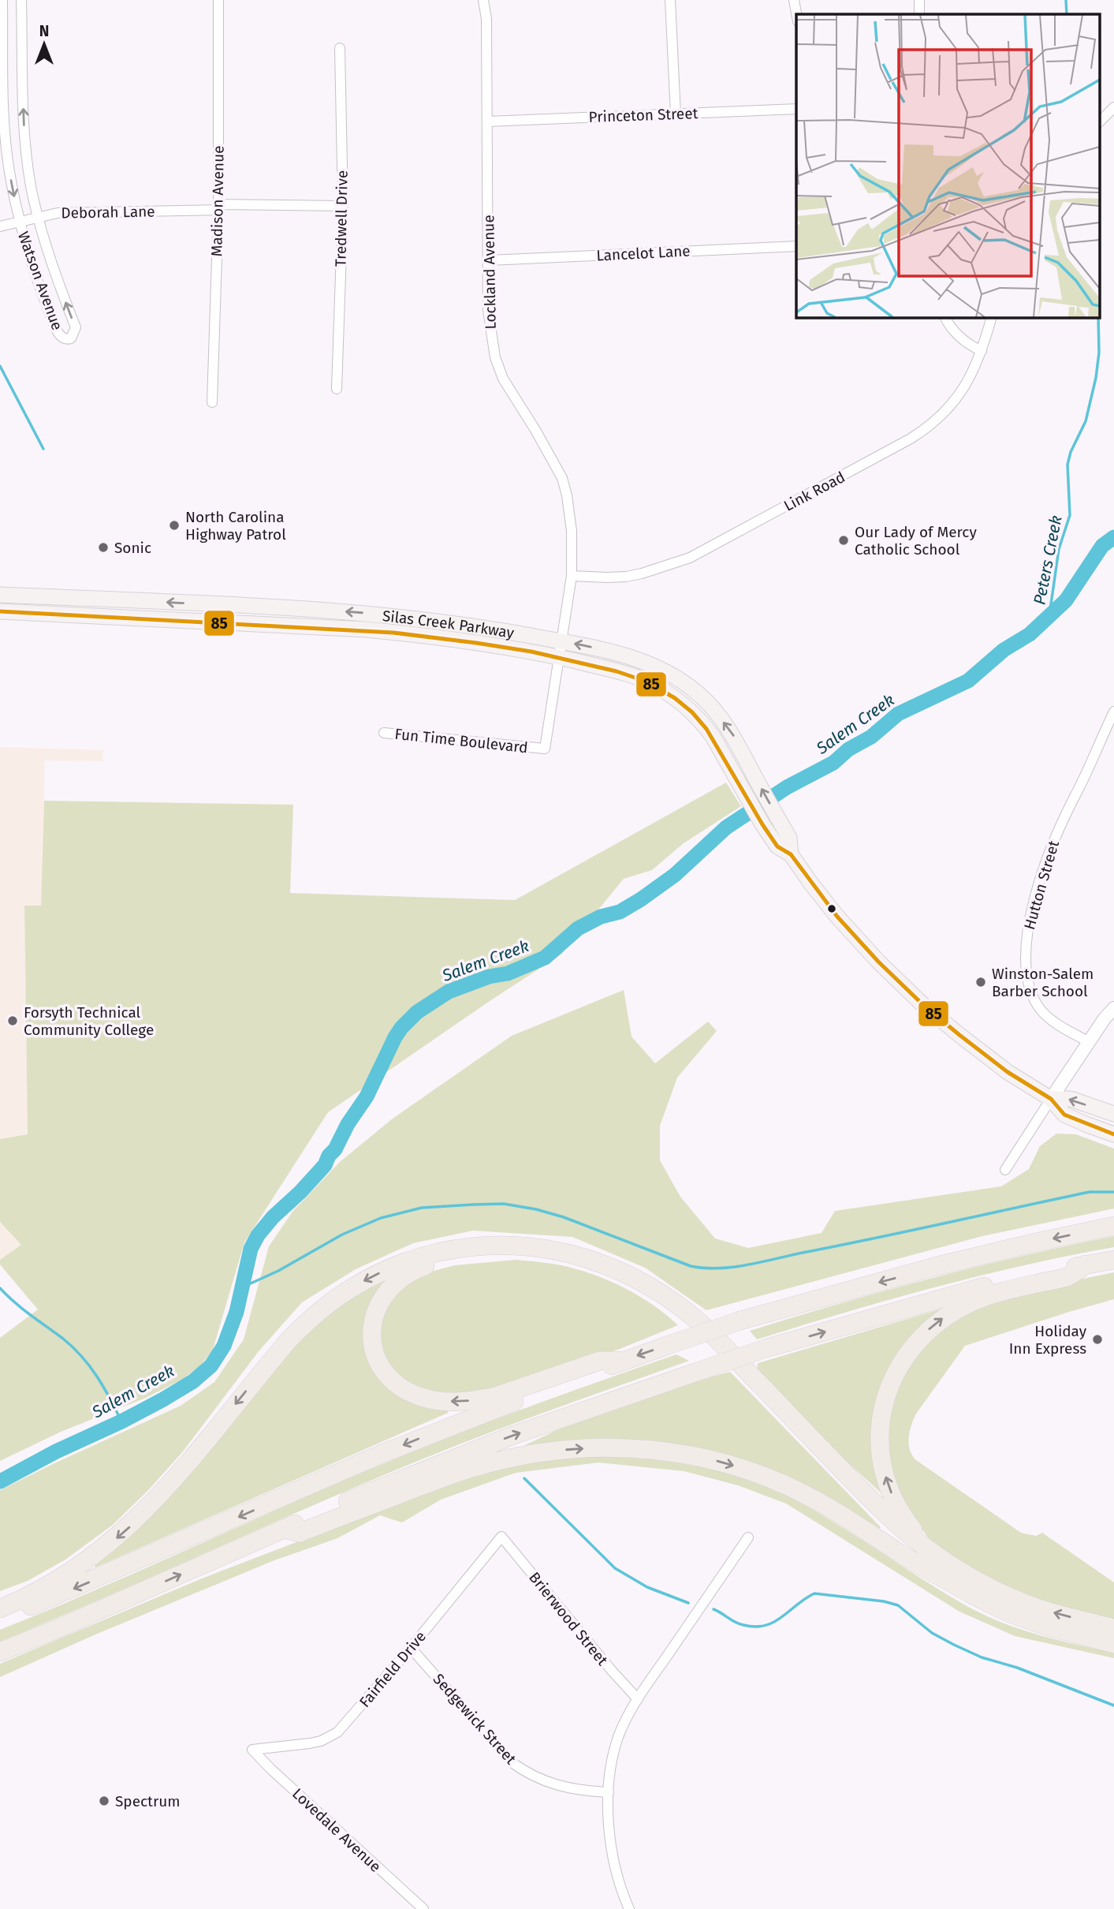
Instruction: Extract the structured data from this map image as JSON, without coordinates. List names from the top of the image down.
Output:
{
  "streets": {
    "main road": ["Silas Creek Parkway"],
    "street": [
      "Princeton Street",
      "Madison Avenue",
      "Deborah Lane",
      "Tredwell Drive",
      "Lancelot Lane",
      "Lockland Avenue",
      "Watson Avenue",
      "Link Road",
      "Fun Time Boulevard",
      "Hutton Street",
      "Brierwood Street",
      "Fairfield Drive",
      "Sedgewick Street",
      "Lovedale Avenue"
    ]
  },
  "crossings": [
    ["Princeton Street", "Lockland Avenue"],
    ["Madison Avenue", "Deborah Lane"],
    ["Deborah Lane", "Tredwell Drive"],
    ["Deborah Lane", "Watson Avenue"],
    ["Lancelot Lane", "Lockland Avenue"],
    ["Lockland Avenue", "Link Road"],
    ["Lockland Avenue", "Silas Creek Parkway"],
    ["Lockland Avenue", "Fun Time Boulevard"],
    ["Silas Creek Parkway", "Fun Time Boulevard"],
    ["Brierwood Street", "Fairfield Drive"],
    ["Fairfield Drive", "Sedgewick Street"],
    ["Fairfield Drive", "Lovedale Avenue"]
  ],
  "water": ["Peters Creek", "Salem Creek"],
  "places": [
    "North Carolina Highway Patrol",
    "Our Lady of Mercy Catholic School",
    "Sonic",
    "Winston-Salem Barber School",
    "Forsyth Technical Community College",
    "Holiday Inn Express",
    "Spectrum"
  ],
  "lines": ["transit line 85"],
  "north": "top"
}
